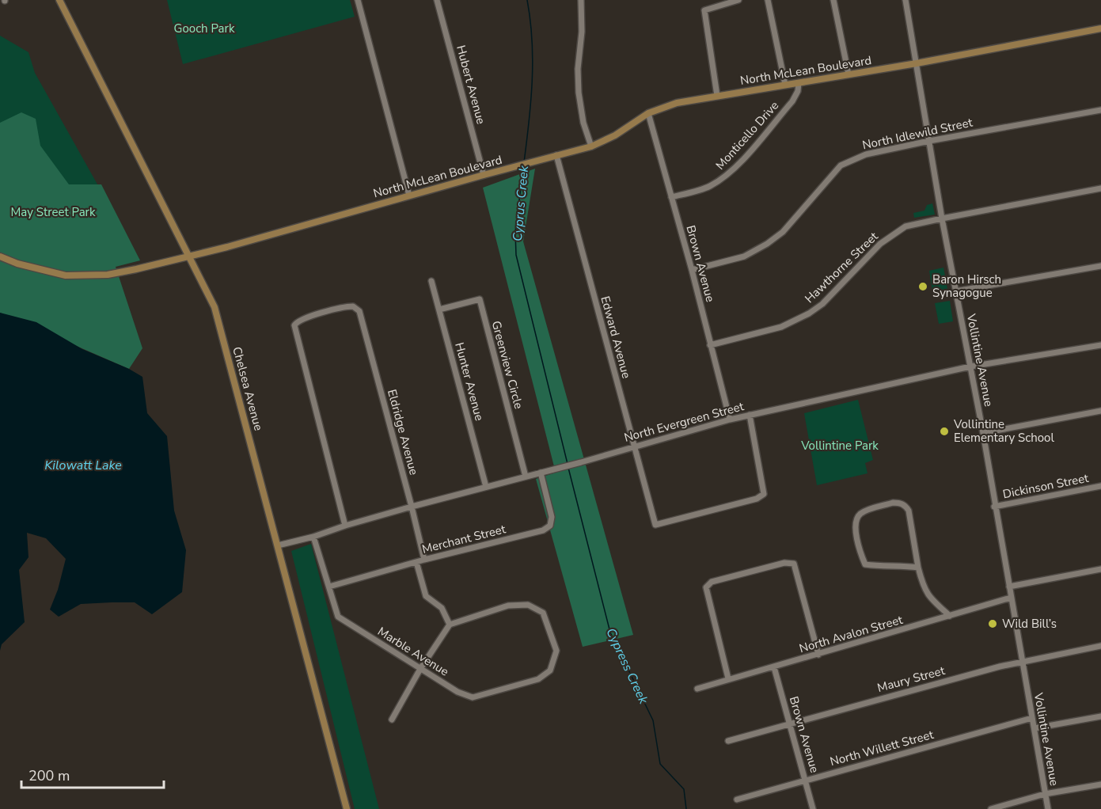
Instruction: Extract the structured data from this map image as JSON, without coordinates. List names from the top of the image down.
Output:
{
  "streets": {
    "main road": ["North McLean Boulevard", "Chelsea Avenue"],
    "street": [
      "Hubert Avenue",
      "North Idlewild Street",
      "Monticello Drive",
      "Brown Avenue",
      "Hawthorne Street",
      "Edward Avenue",
      "Vollintine Avenue",
      "Greenview Circle",
      "Hunter Avenue",
      "North Evergreen Street",
      "Eldridge Avenue",
      "Dickinson Street",
      "Merchant Street",
      "North Avalon Street",
      "Marble Avenue",
      "Maury Street",
      "North Willett Street"
    ]
  },
  "crossings": [
    ["North McLean Boulevard", "Hubert Avenue"],
    ["North McLean Boulevard", "Monticello Drive"],
    ["North McLean Boulevard", "Brown Avenue"],
    ["North McLean Boulevard", "Edward Avenue"],
    ["North McLean Boulevard", "Vollintine Avenue"],
    ["North McLean Boulevard", "Chelsea Avenue"],
    ["North Idlewild Street", "Brown Avenue"],
    ["North Idlewild Street", "Vollintine Avenue"],
    ["Monticello Drive", "Brown Avenue"],
    ["Brown Avenue", "Hawthorne Street"],
    ["Brown Avenue", "North Evergreen Street"],
    ["Brown Avenue", "North Avalon Street"],
    ["Brown Avenue", "Maury Street"],
    ["Brown Avenue", "North Willett Street"],
    ["Hawthorne Street", "Vollintine Avenue"],
    ["Edward Avenue", "North Evergreen Street"],
    ["Vollintine Avenue", "North Evergreen Street"],
    ["Vollintine Avenue", "Dickinson Street"],
    ["Vollintine Avenue", "North Avalon Street"],
    ["Vollintine Avenue", "Maury Street"],
    ["Vollintine Avenue", "North Willett Street"],
    ["Greenview Circle", "Hunter Avenue"],
    ["Greenview Circle", "North Evergreen Street"],
    ["Hunter Avenue", "North Evergreen Street"],
    ["Chelsea Avenue", "North Evergreen Street"],
    ["North Evergreen Street", "Eldridge Avenue"],
    ["North Evergreen Street", "Merchant Street"],
    ["North Evergreen Street", "Marble Avenue"],
    ["Eldridge Avenue", "Merchant Street"],
    ["Merchant Street", "Marble Avenue"]
  ],
  "water": ["Cyprus Creek", "Kilowatt Lake", "Cypress Creek"],
  "parks": ["Gooch Park", "May Street Park", "Vollintine Park"],
  "places": ["Baron Hirsch Synagogue", "Vollintine Elementary School", "Wild Bill’s"],
  "scale_bar": "200 m"
}
